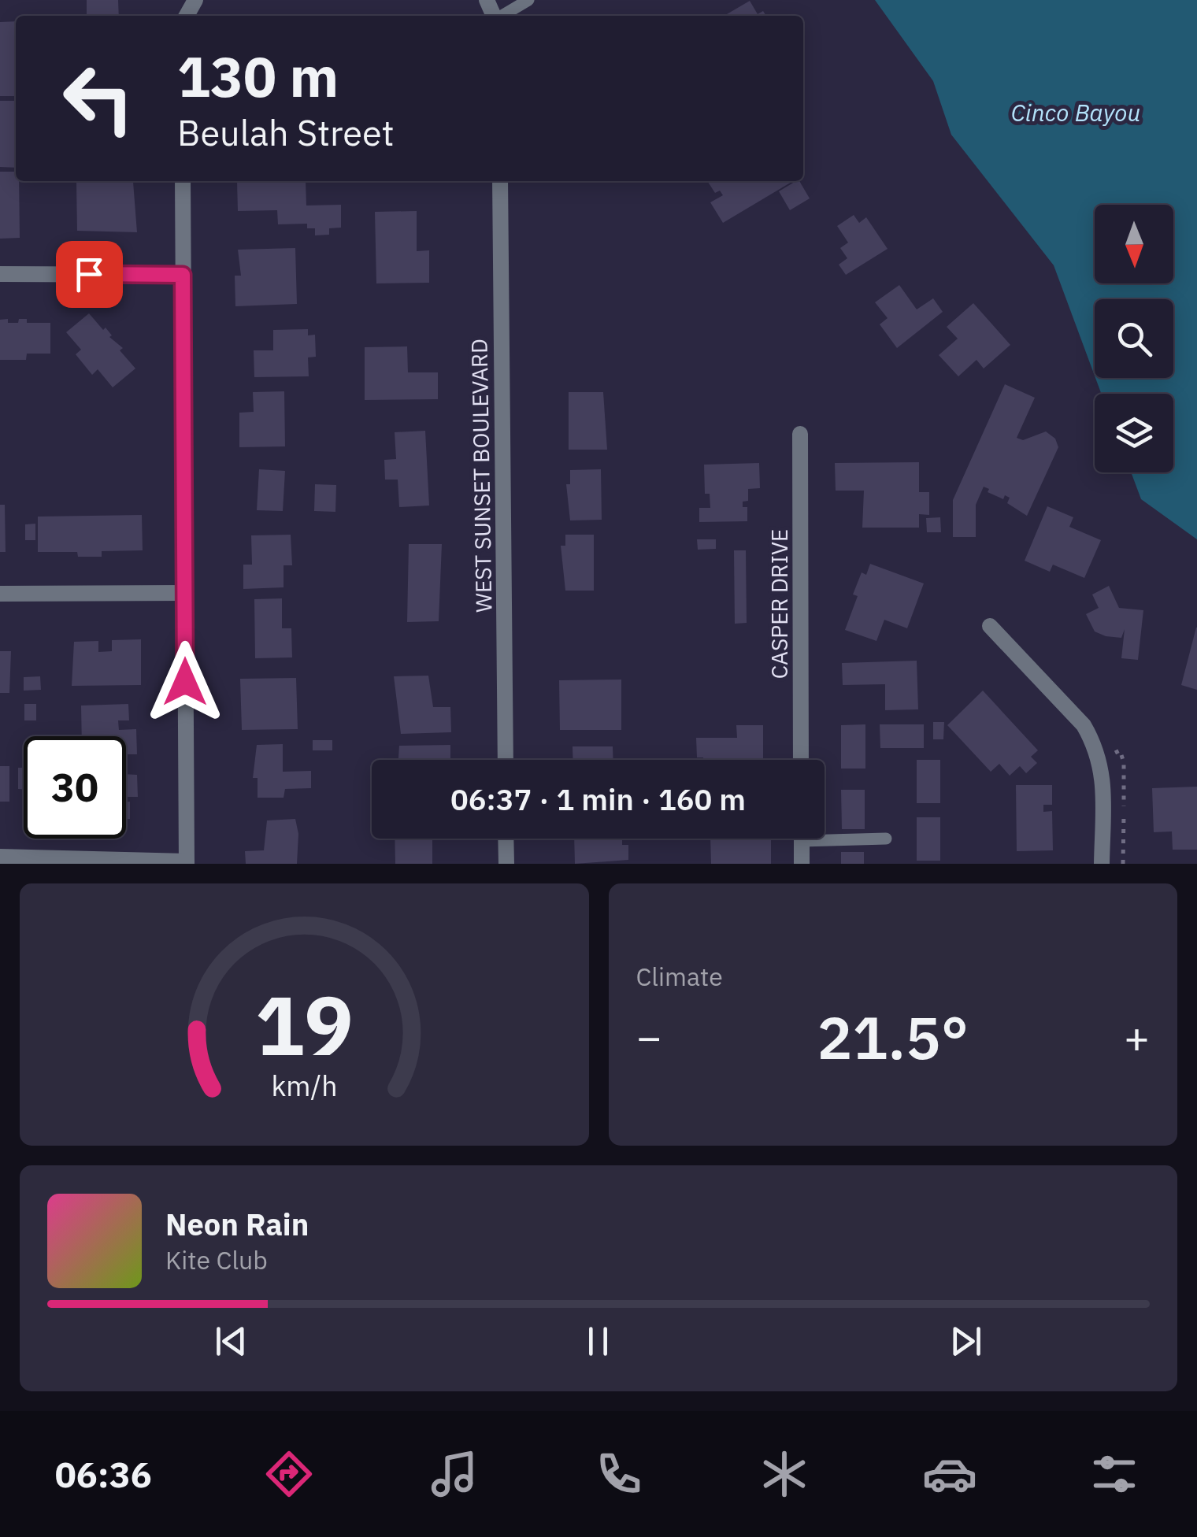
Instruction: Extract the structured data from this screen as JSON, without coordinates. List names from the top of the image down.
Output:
{
  "streets": {
    "street": ["WEST SUNSET BOULEVARD", "CASPER DRIVE"]
  },
  "water": ["Cinco Bayou"],
  "north": "bottom",
  "page": {
    "turn": ["130 m", "Beulah Street"],
    "limit": "30",
    "trip": "06:37 · 1 min · 160 m",
    "tile": "Climate",
    "heat": ["−", "21.5°", "+"],
    "song": ["Neon Rain", "Kite Club"],
    "tabs": "06:36",
    "gauge": ["19", "km/h"]
  }
}
